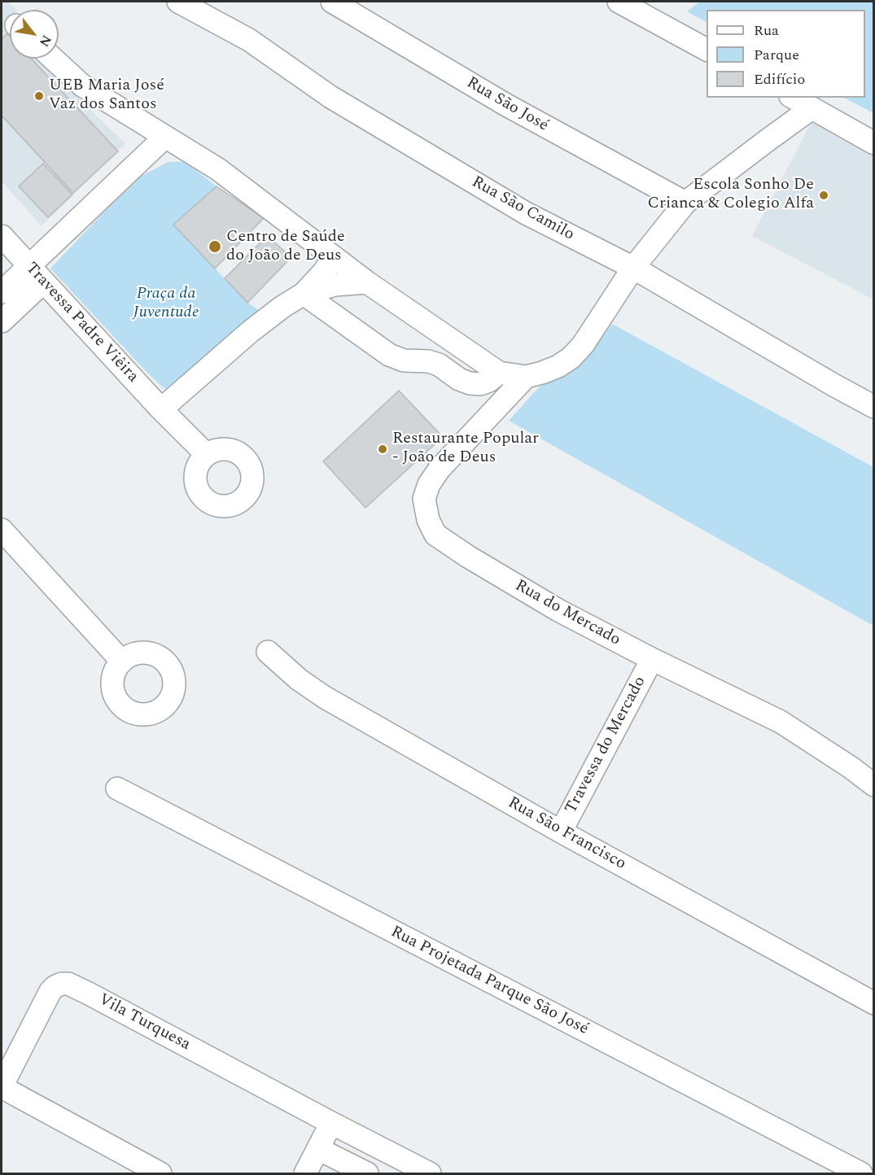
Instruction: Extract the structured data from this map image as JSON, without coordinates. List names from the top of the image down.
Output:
{
  "streets": {
    "street": [
      "Rua São José",
      "Rua São Camilo",
      "Travessa Padre Viêira",
      "Rua do Mercado",
      "Travessa do Mercado",
      "Rua São Francisco",
      "Rua Projetada Parque São José",
      "Vila Turquesa"
    ]
  },
  "crossings": [
    ["Rua do Mercado", "Travessa do Mercado"],
    ["Travessa do Mercado", "Rua São Francisco"]
  ],
  "parks": ["Praça da Juventude"],
  "places": [
    "UEB Maria José Vaz dos Santos",
    "Escola Sonho De Crianca & Colegio Alfa",
    "Centro de Saúde do João de Deus",
    "Restaurante Popular - João de Deus"
  ],
  "legend": ["Rua", "Parque", "Edifício"],
  "north": "bottom right"
}
